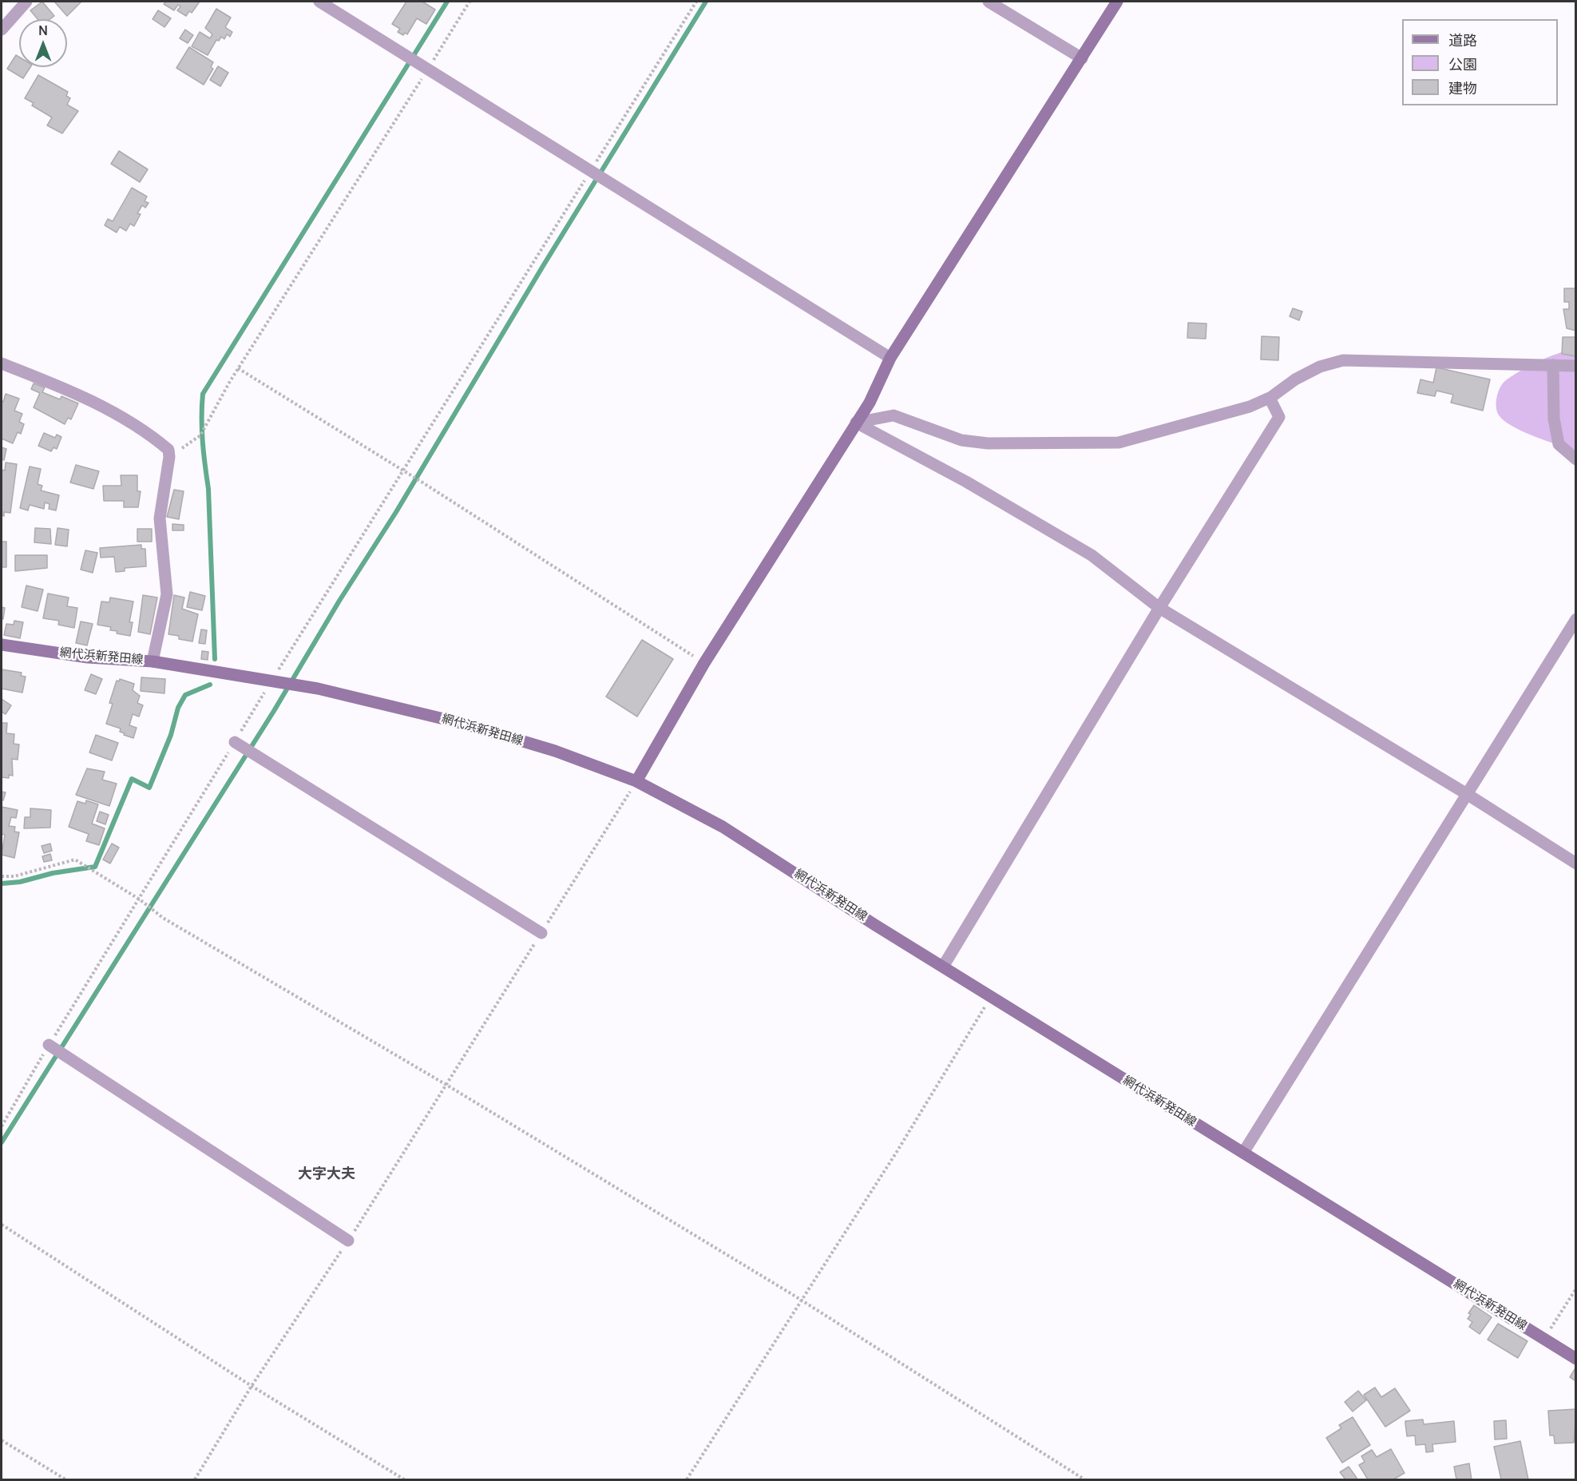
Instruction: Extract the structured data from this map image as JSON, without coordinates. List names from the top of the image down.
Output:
{
  "streets": {
    "main road": ["網代浜新発田線"]
  },
  "districts": ["大字大夫"],
  "legend": ["道路", "公園", "建物"],
  "north": "top"
}
